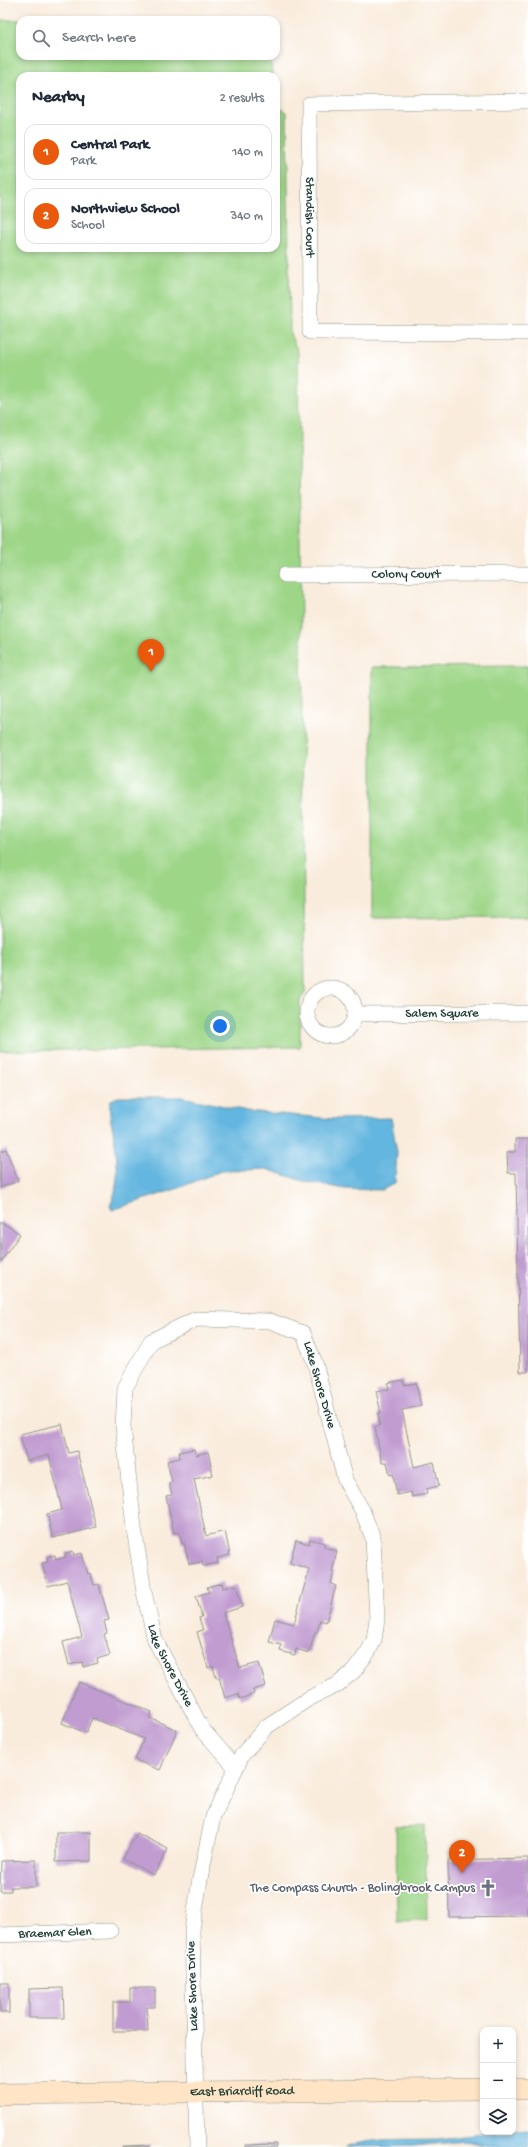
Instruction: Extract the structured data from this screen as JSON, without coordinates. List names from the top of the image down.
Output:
{
  "streets": {
    "street": [
      "Standish Court",
      "Colony Court",
      "Salem Square",
      "Lake Shore Drive",
      "Braemar Glen",
      "East Briarcliff Road"
    ]
  },
  "crossings": [
    ["Lake Shore Drive", "East Briarcliff Road"]
  ],
  "places": {
    "church": ["The Compass Church - Bolingbrook Campus"]
  },
  "page": {
    "search": "Search here",
    "heading": ["Nearby", "2 results"],
    "list": [
      {
        "mark": "1",
        "name": "Central Park",
        "note": "Park",
        "value": "140 m"
      },
      {
        "mark": "2",
        "name": "Northview School",
        "note": "School",
        "value": "340 m"
      }
    ],
    "pins": ["1", "2"],
    "map_buttons": ["+", "−"]
  }
}
